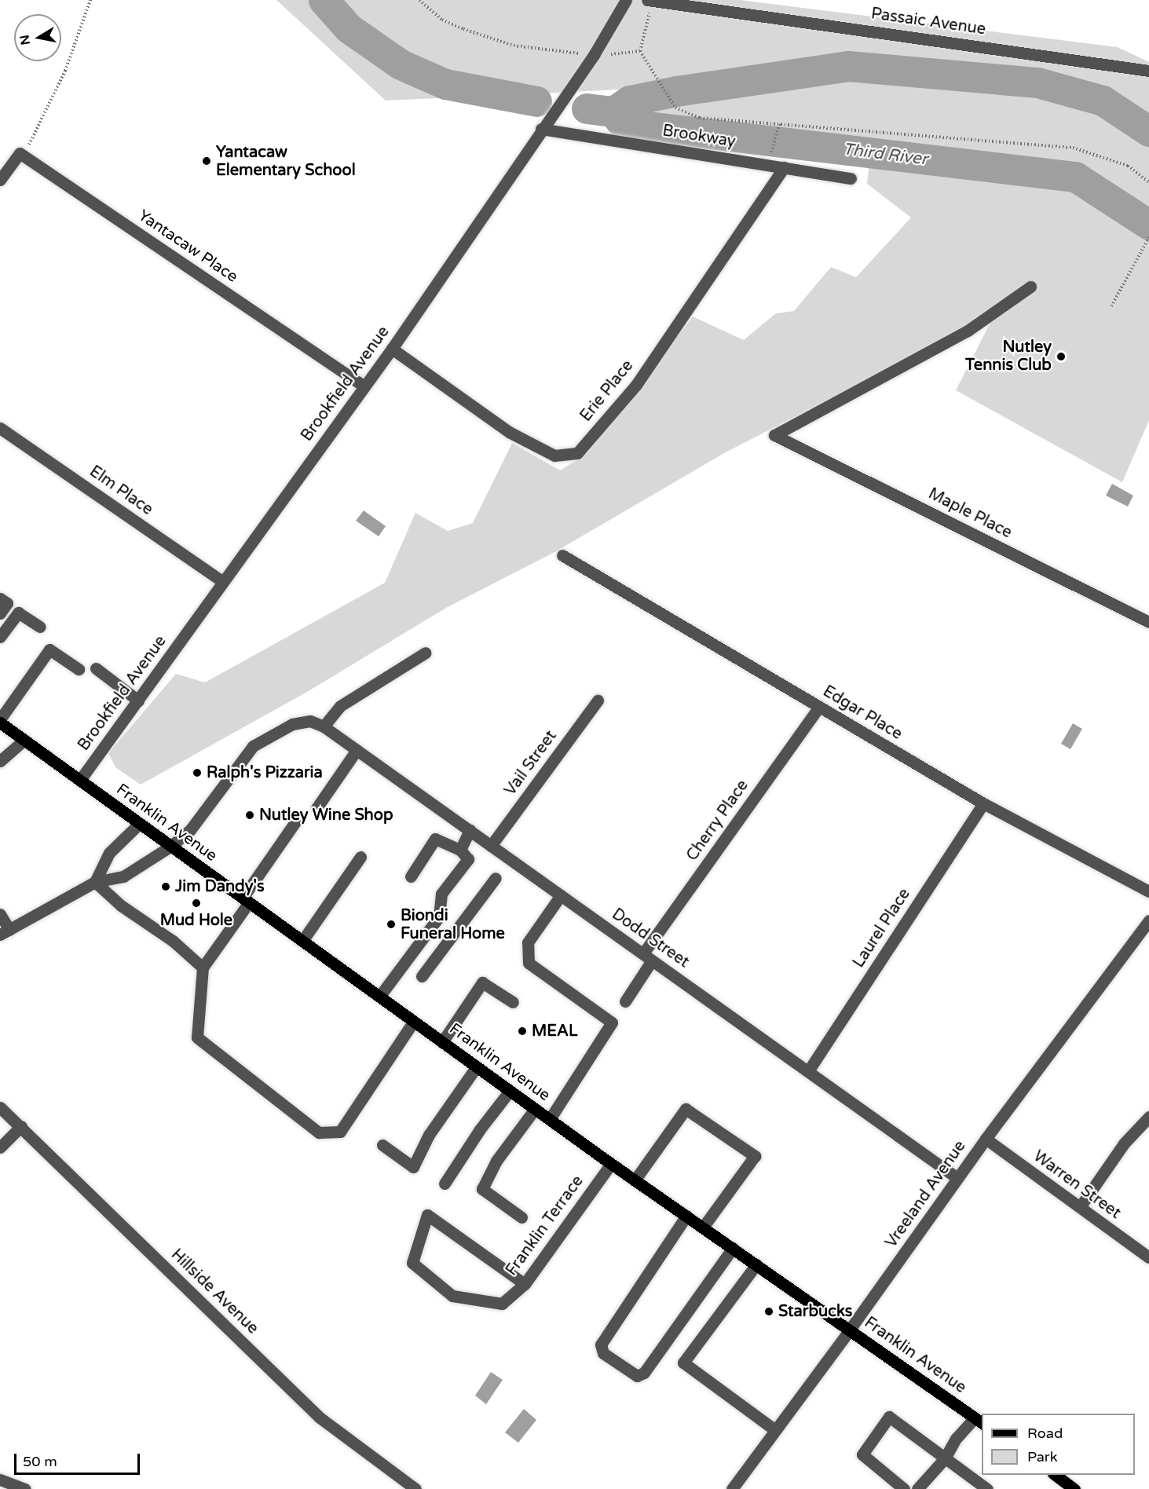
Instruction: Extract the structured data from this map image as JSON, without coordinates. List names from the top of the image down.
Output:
{
  "streets": {
    "main road": ["Franklin Avenue"],
    "street": [
      "Passaic Avenue",
      "Brookway",
      "Yantacaw Place",
      "Brookfield Avenue",
      "Erie Place",
      "Elm Place",
      "Maple Place",
      "Edgar Place",
      "Vail Street",
      "Cherry Place",
      "Laurel Place",
      "Dodd Street",
      "Warren Street",
      "Vreeland Avenue",
      "Franklin Terrace",
      "Hillside Avenue"
    ]
  },
  "crossings": [
    ["Brookway", "Brookfield Avenue"],
    ["Brookway", "Erie Place"],
    ["Yantacaw Place", "Brookfield Avenue"],
    ["Brookfield Avenue", "Erie Place"],
    ["Brookfield Avenue", "Elm Place"],
    ["Brookfield Avenue", "Franklin Avenue"],
    ["Edgar Place", "Cherry Place"],
    ["Edgar Place", "Laurel Place"],
    ["Vail Street", "Dodd Street"],
    ["Cherry Place", "Dodd Street"],
    ["Franklin Avenue", "Vreeland Avenue"],
    ["Franklin Avenue", "Franklin Terrace"],
    ["Laurel Place", "Dodd Street"],
    ["Dodd Street", "Vreeland Avenue"],
    ["Warren Street", "Vreeland Avenue"]
  ],
  "water": ["Third River"],
  "places": [
    "Yantacaw Elementary School",
    "Nutley Tennis Club",
    "Ralph's Pizzaria",
    "Nutley Wine Shop",
    "Jim Dandy's",
    "Mud Hole",
    "Biondi Funeral Home",
    "MEAL",
    "Starbucks"
  ],
  "legend": ["Road", "Park"],
  "scale_bar": "50 m",
  "north": "left"
}
